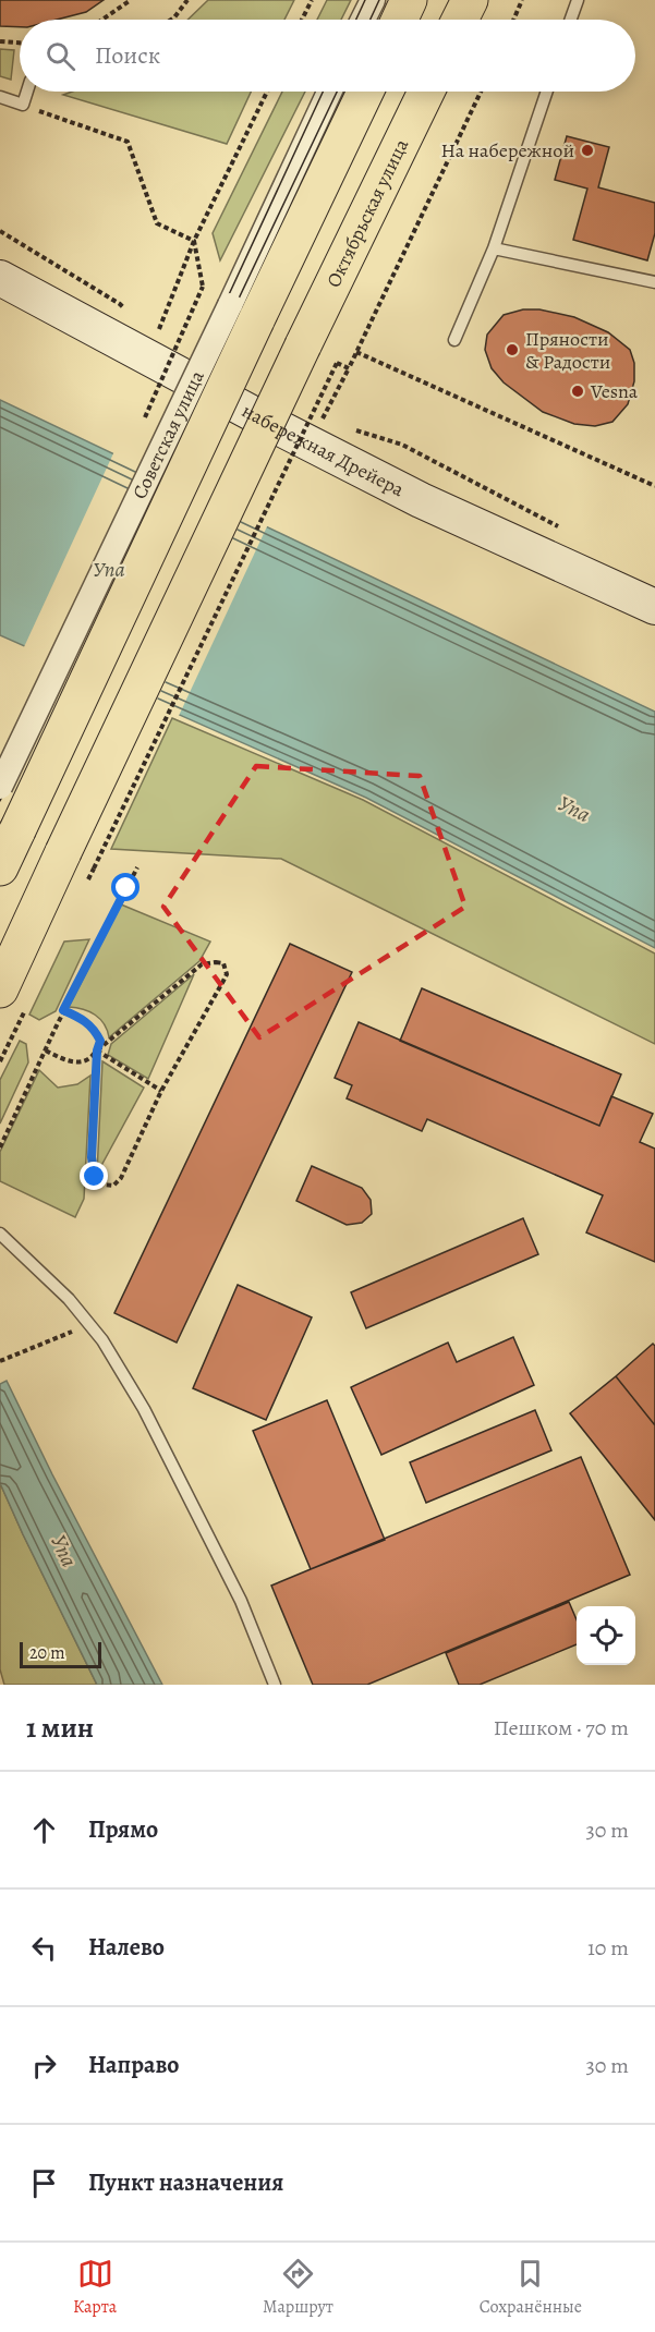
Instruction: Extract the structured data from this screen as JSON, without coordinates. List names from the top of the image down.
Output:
{
  "streets": {
    "main road": ["Октябрьская улица", "Советская улица", "набережная Дрейера"]
  },
  "water": ["Упа"],
  "places": ["На набережной", "Пряности & Радости", "Vesna"],
  "scale_bar": "20 m",
  "page": {
    "search": "Поиск",
    "scale": "20 m",
    "heading": ["1 мин", "Пешком · 70 m"],
    "list": [
      ["Прямо", "30 m"],
      ["Налево", "10 m"],
      ["Направо", "30 m"],
      "Пункт назначения"
    ],
    "nav": ["Карта", "Маршрут", "Сохранённые"]
  }
}
